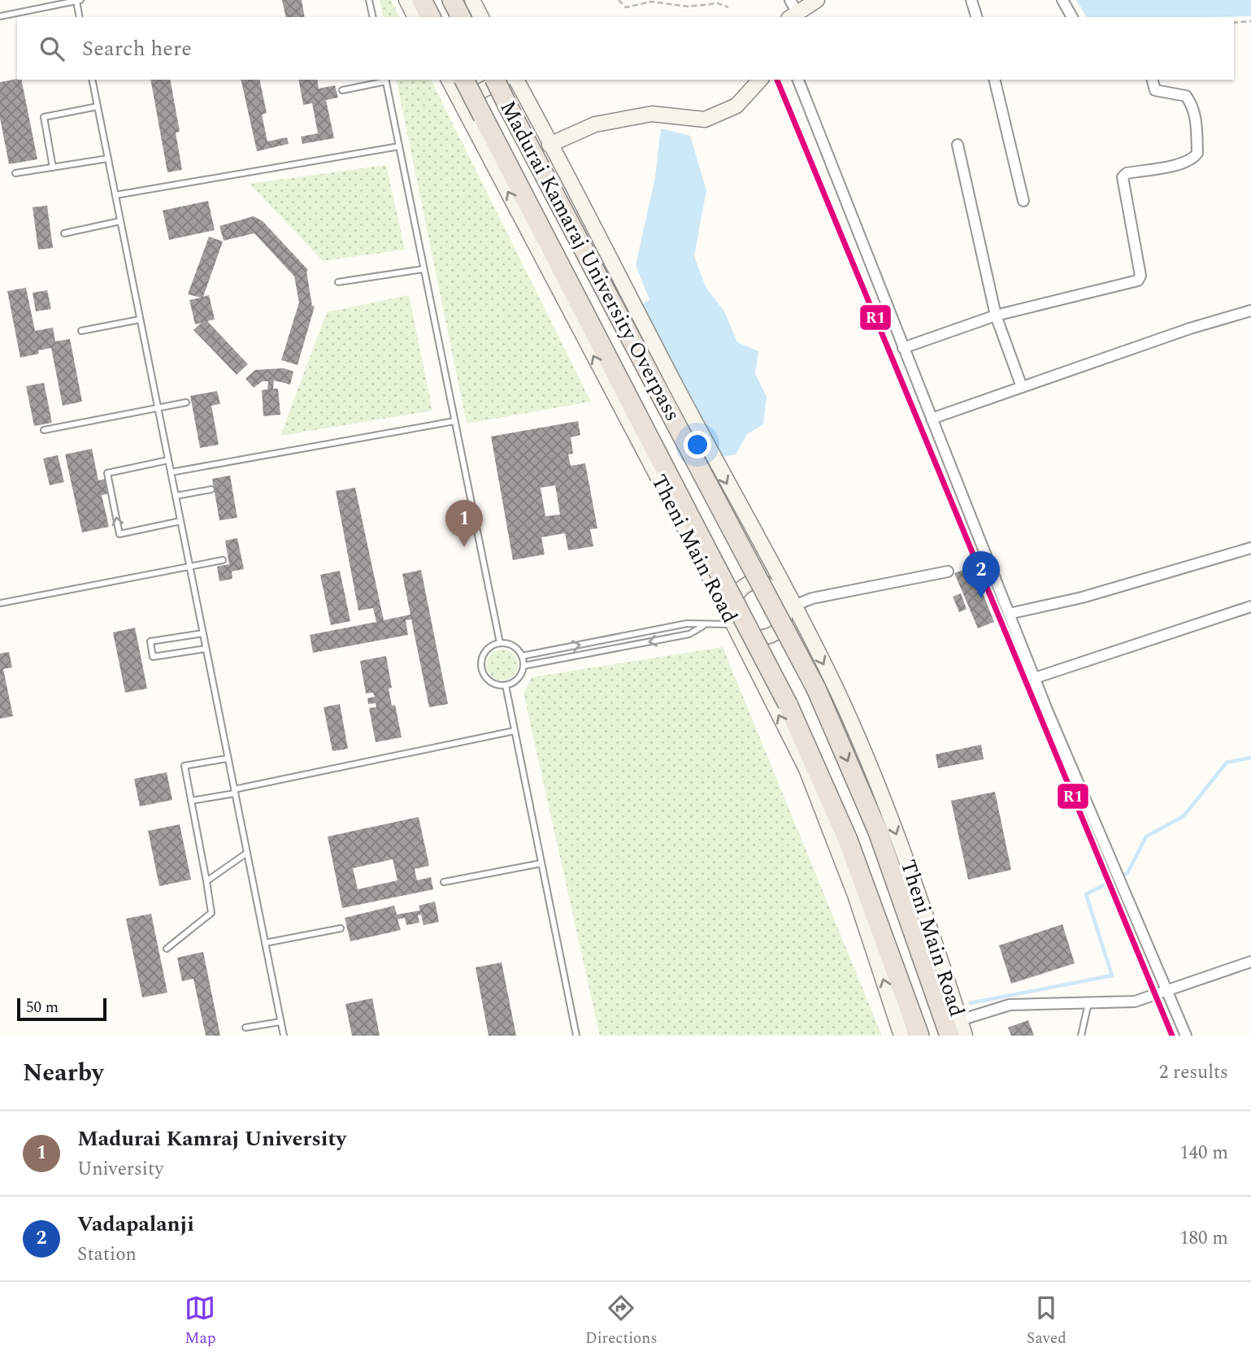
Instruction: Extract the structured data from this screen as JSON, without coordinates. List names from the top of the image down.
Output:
{
  "streets": {
    "highway": ["Madurai Kamaraj University Overpass"],
    "street": ["Theni Main Road"]
  },
  "crossings": [
    ["Madurai Kamaraj University Overpass", "Theni Main Road"]
  ],
  "lines": ["transit line R1"],
  "scale_bar": "50 m",
  "page": {
    "search": "Search here",
    "pins": ["1", "2"],
    "scale": "50 m",
    "heading": ["Nearby", "2 results"],
    "list": [
      {
        "mark": "1",
        "name": "Madurai Kamraj University",
        "note": "University",
        "value": "140 m"
      },
      {
        "mark": "2",
        "name": "Vadapalanji",
        "note": "Station",
        "value": "180 m"
      }
    ],
    "nav": ["Map", "Directions", "Saved"]
  }
}
